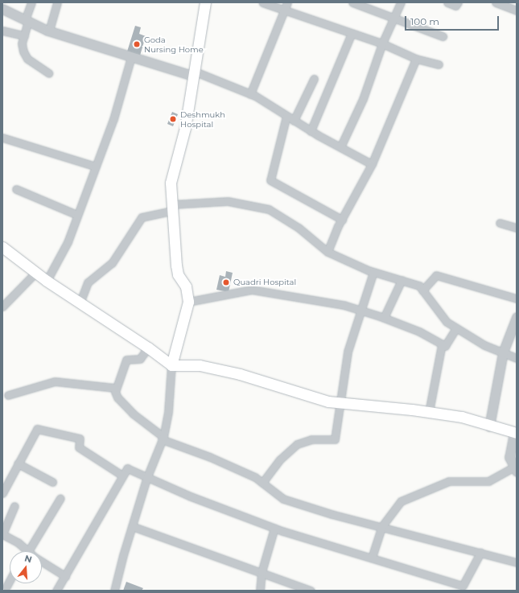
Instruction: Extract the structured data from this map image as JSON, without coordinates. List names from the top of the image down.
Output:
{
  "places": ["Goda Nursing Home", "Deshmukh Hospital", "Quadri Hospital"],
  "scale_bar": "100 m",
  "north": "top"
}
